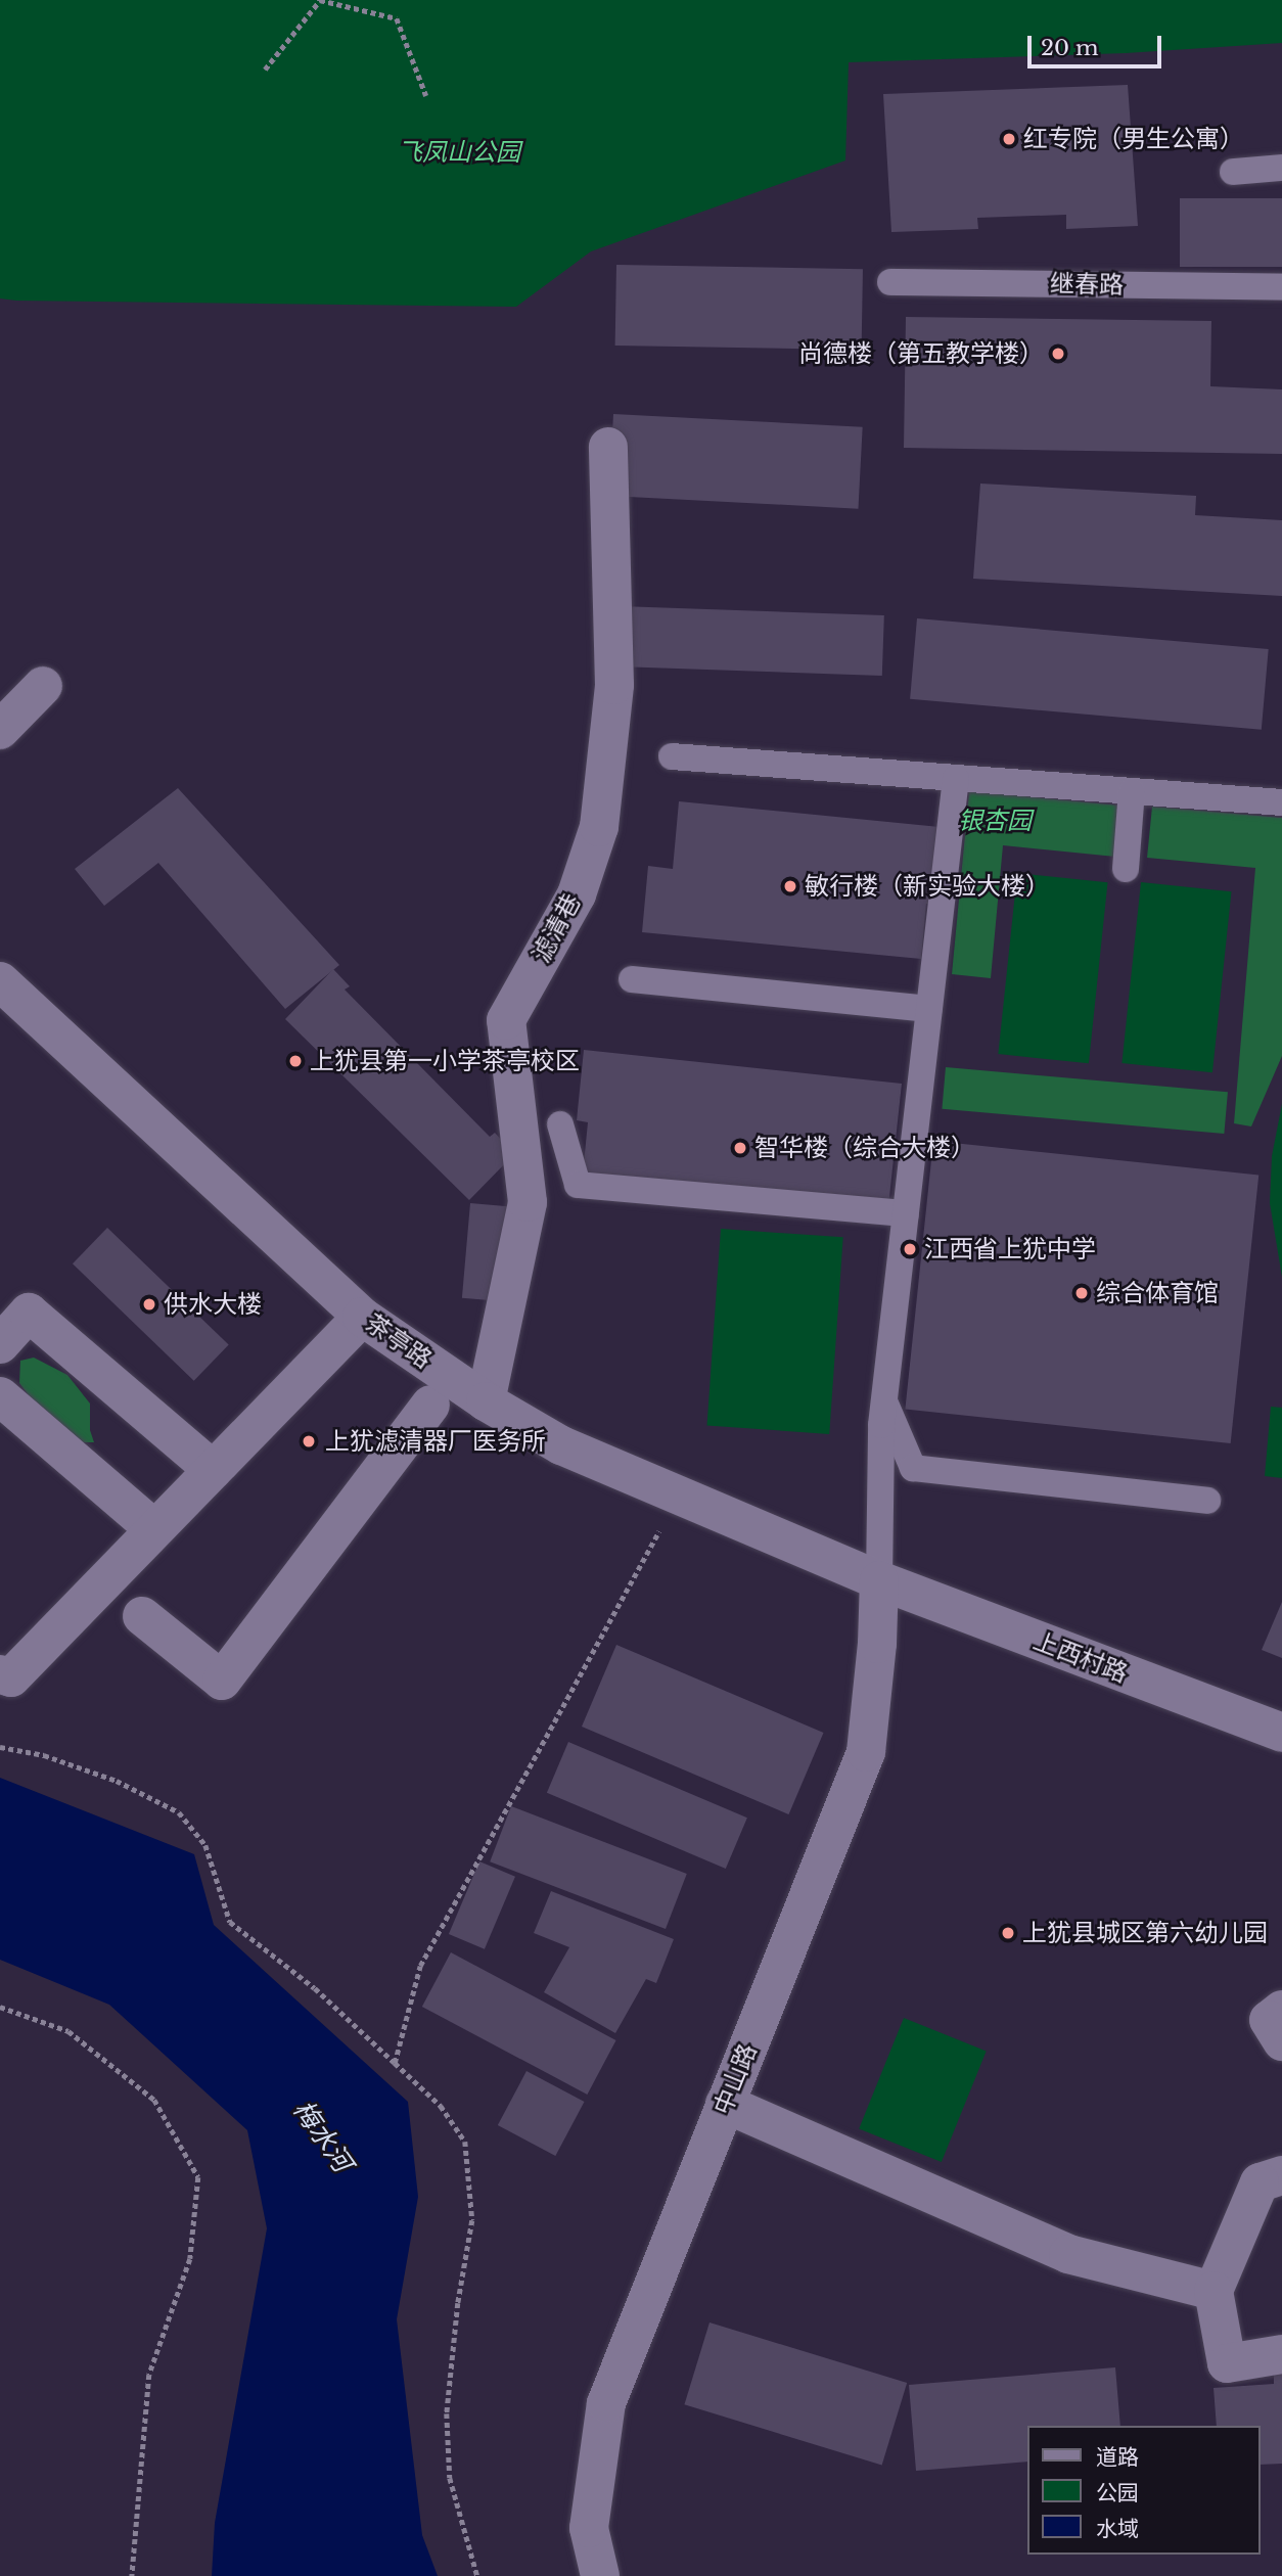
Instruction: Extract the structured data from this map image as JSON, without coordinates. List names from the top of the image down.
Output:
{
  "streets": {
    "street": [
      "滤清巷",
      "茶亭路",
      "上西村路",
      "中山路"
    ],
    "lane": ["继春路"]
  },
  "crossings": [
    ["滤清巷", "茶亭路"],
    ["茶亭路", "上西村路"],
    ["茶亭路", "中山路"],
    ["上西村路", "中山路"]
  ],
  "water": ["梅水河"],
  "parks": ["飞凤山公园", "银杏园"],
  "places": [
    "红专院（男生公寓）",
    "尚德楼（第五教学楼）",
    "敏行楼（新实验大楼）",
    "上犹县第一小学茶亭校区",
    "智华楼（综合大楼）",
    "江西省上犹中学",
    "综合体育馆",
    "供水大楼",
    "上犹滤清器厂医务所",
    "上犹县城区第六幼儿园"
  ],
  "legend": ["道路", "公园", "水域"],
  "scale_bar": "20 m"
}
